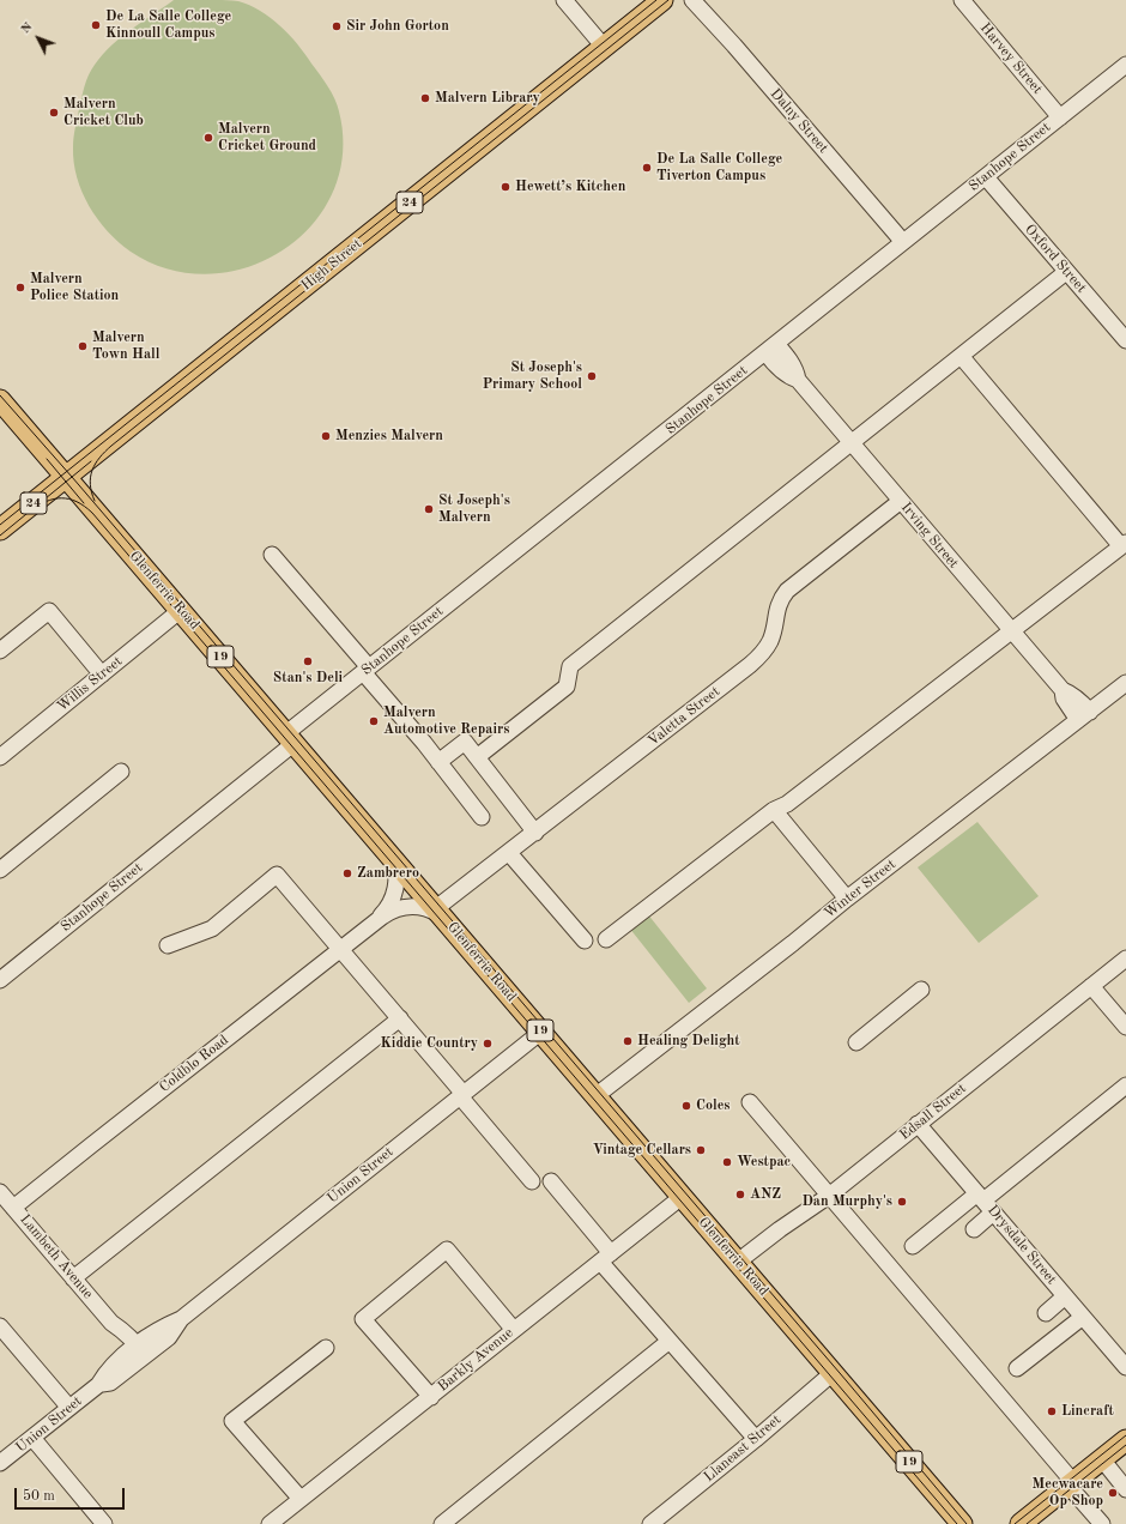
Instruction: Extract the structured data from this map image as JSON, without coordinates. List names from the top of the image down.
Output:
{
  "streets": {
    "main road": [
      "24",
      "High Street",
      "Glenferrie Road",
      "19"
    ],
    "street": [
      "Harvey Street",
      "Dalny Street",
      "Stanhope Street",
      "Oxford Street",
      "Irving Street",
      "Willis Street",
      "Valetta Street",
      "Winter Street",
      "Coldblo Road",
      "Edsall Street",
      "Union Street",
      "Drysdale Street",
      "Lambeth Avenue",
      "Barkly Avenue",
      "Llaneast Street"
    ]
  },
  "crossings": [
    ["Harvey Street", "Stanhope Street"],
    ["Dalny Street", "Stanhope Street"],
    ["Stanhope Street", "Oxford Street"],
    ["Stanhope Street", "Irving Street"],
    ["Stanhope Street", "Glenferrie Road"],
    ["High Street", "Glenferrie Road"],
    ["Irving Street", "Valetta Street"],
    ["Irving Street", "Winter Street"],
    ["Glenferrie Road", "Willis Street"],
    ["Glenferrie Road", "Valetta Street"],
    ["Glenferrie Road", "Winter Street"],
    ["Glenferrie Road", "Coldblo Road"],
    ["Glenferrie Road", "Edsall Street"],
    ["Glenferrie Road", "Union Street"],
    ["Glenferrie Road", "Barkly Avenue"],
    ["Glenferrie Road", "Llaneast Street"],
    ["Valetta Street", "Coldblo Road"],
    ["Coldblo Road", "Lambeth Avenue"],
    ["Edsall Street", "Drysdale Street"],
    ["Union Street", "Lambeth Avenue"]
  ],
  "places": [
    "De La Salle College Kinnoull Campus",
    "Sir John Gorton",
    "Malvern Library",
    "Malvern Cricket Club",
    "Malvern Cricket Ground",
    "De La Salle College Tiverton Campus",
    "Hewett’s Kitchen",
    "Malvern Police Station",
    "Malvern Town Hall",
    "St Joseph's Primary School",
    "Menzies Malvern",
    "St Joseph's Malvern",
    "Stan's Deli",
    "Malvern Automotive Repairs",
    "Zambrero",
    "Healing Delight",
    "Kiddie Country",
    "Coles",
    "Vintage Cellars",
    "Westpac",
    "ANZ",
    "Dan Murphy's",
    "Lincraft",
    "Mecwacare Op Shop"
  ],
  "scale_bar": "50 m",
  "north": "top left"
}
